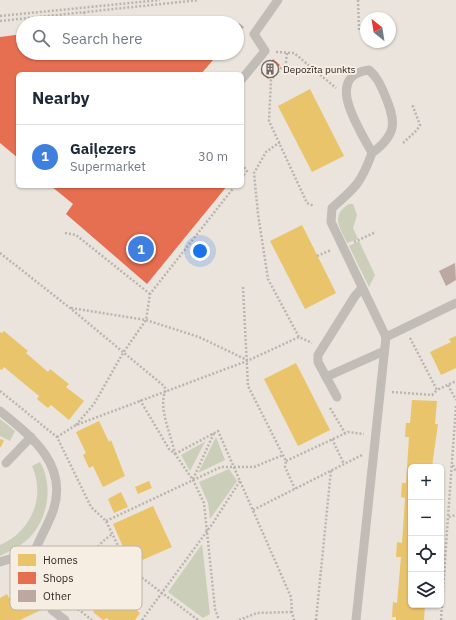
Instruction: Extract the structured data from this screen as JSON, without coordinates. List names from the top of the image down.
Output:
{
  "places": {
    "building": ["Depozīta punkts"]
  },
  "legend": ["Homes", "Shops", "Other"],
  "north": "top left",
  "page": {
    "search": "Search here",
    "heading": "Nearby",
    "list": [
      {
        "mark": "1",
        "name": "Gaiļezers",
        "note": "Supermarket",
        "value": "30 m"
      }
    ],
    "pins": "1",
    "map_buttons": ["+", "−"]
  }
}
